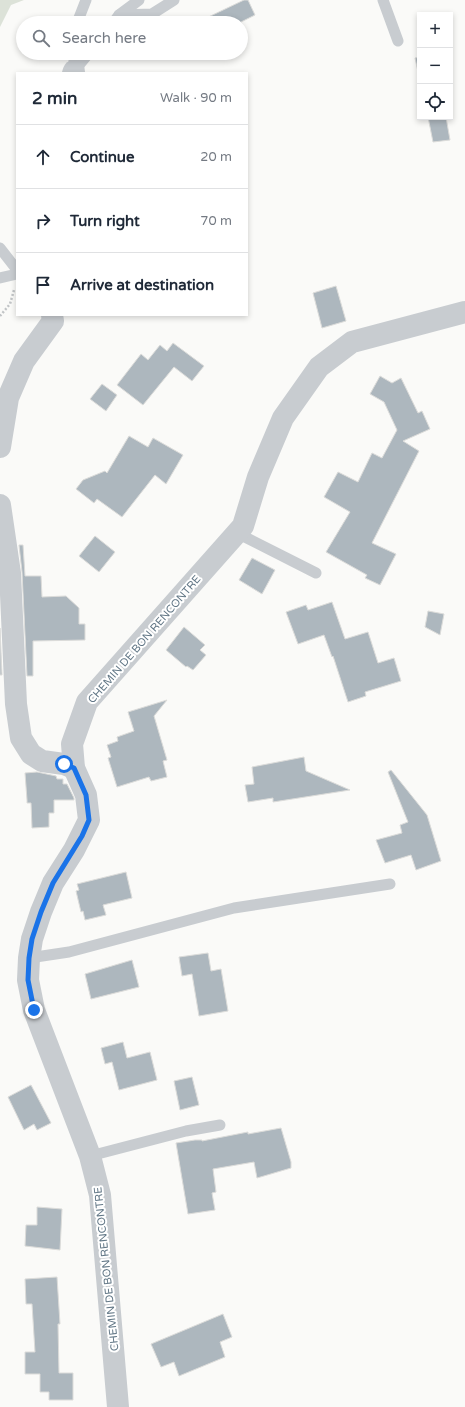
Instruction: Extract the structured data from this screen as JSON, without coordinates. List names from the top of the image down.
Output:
{
  "streets": {
    "street": ["CHEMIN DE BON RENCONTRE"]
  },
  "page": {
    "map_buttons": ["+", "−"],
    "search": "Search here",
    "heading": ["2 min", "Walk · 90 m"],
    "list": [
      ["Continue", "20 m"],
      ["Turn right", "70 m"],
      "Arrive at destination"
    ]
  }
}
